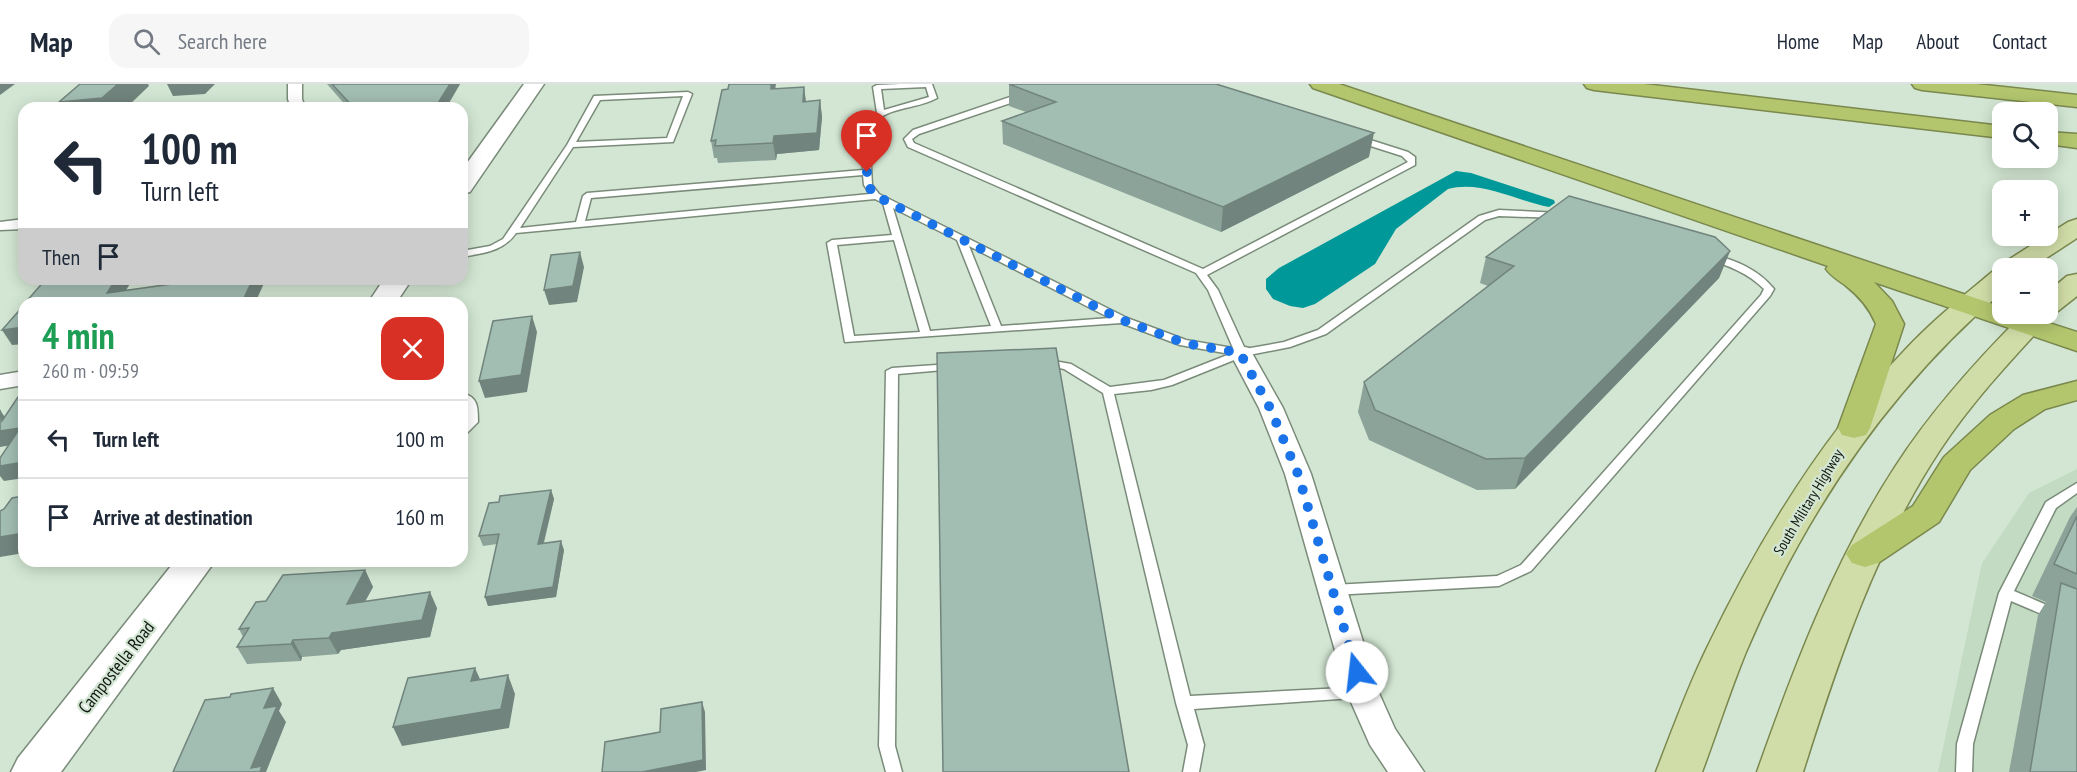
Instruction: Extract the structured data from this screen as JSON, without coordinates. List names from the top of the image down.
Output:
{
  "streets": {
    "main road": ["South Military Highway", "Campostella Road"]
  },
  "page": {
    "header": "Map",
    "search": "Search here",
    "nav": [
      "Home",
      "Map",
      "About",
      "Contact"
    ],
    "map_buttons": ["+", "−"],
    "turn": ["100 m", "Turn left"],
    "then": "Then",
    "heading": ["4 min", "260 m · 09:59"],
    "list": [
      {
        "name": "Turn left",
        "value": "100 m"
      },
      {
        "name": "Arrive at destination",
        "value": "160 m"
      }
    ]
  }
}
